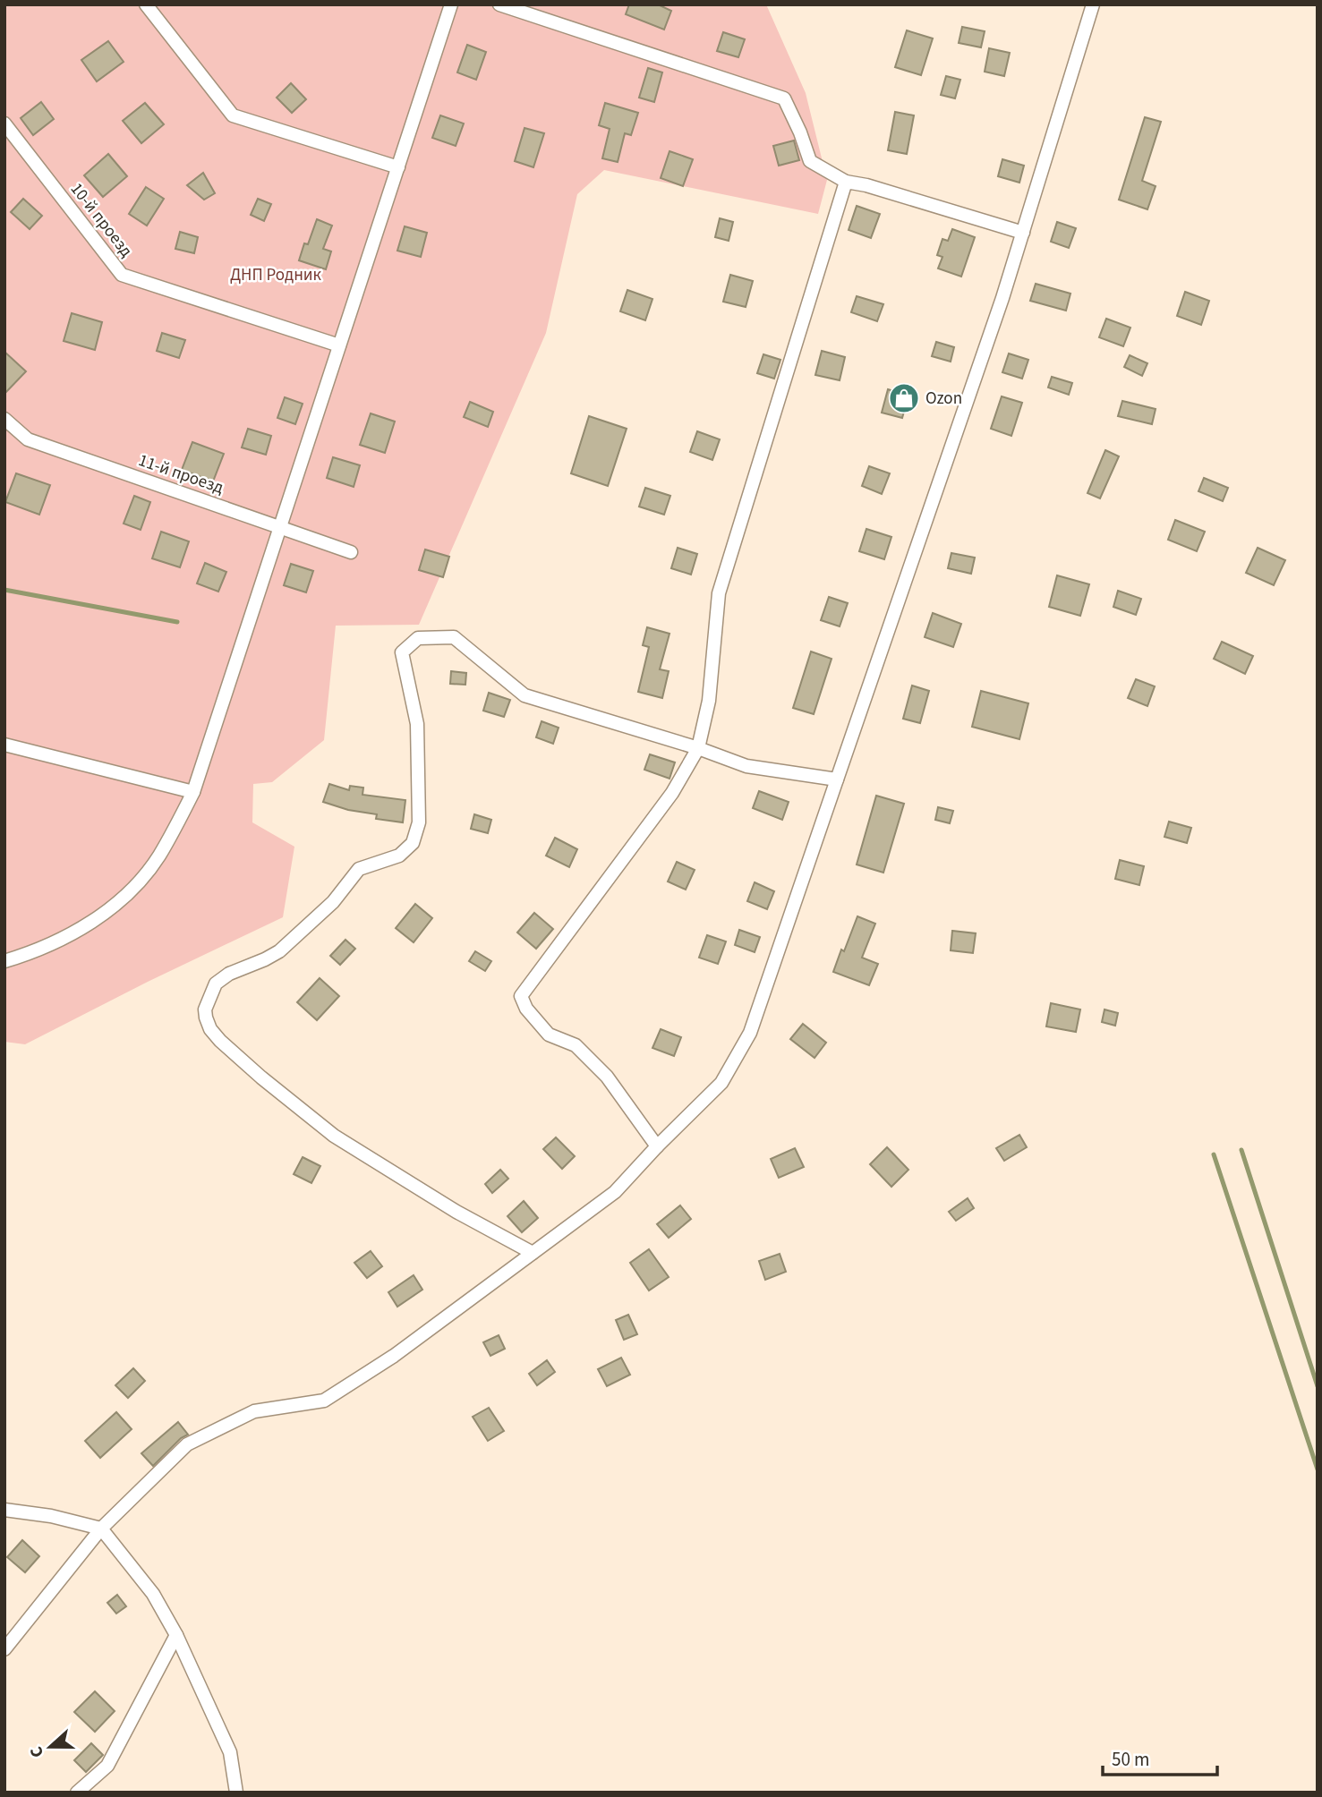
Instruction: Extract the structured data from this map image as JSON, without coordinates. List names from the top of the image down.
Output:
{
  "streets": {
    "street": ["10-й проезд", "11-й проезд"]
  },
  "parks": ["ДНП Родник"],
  "places": {
    "shop": ["Ozon"]
  },
  "scale_bar": "50 m",
  "north": "left"
}
